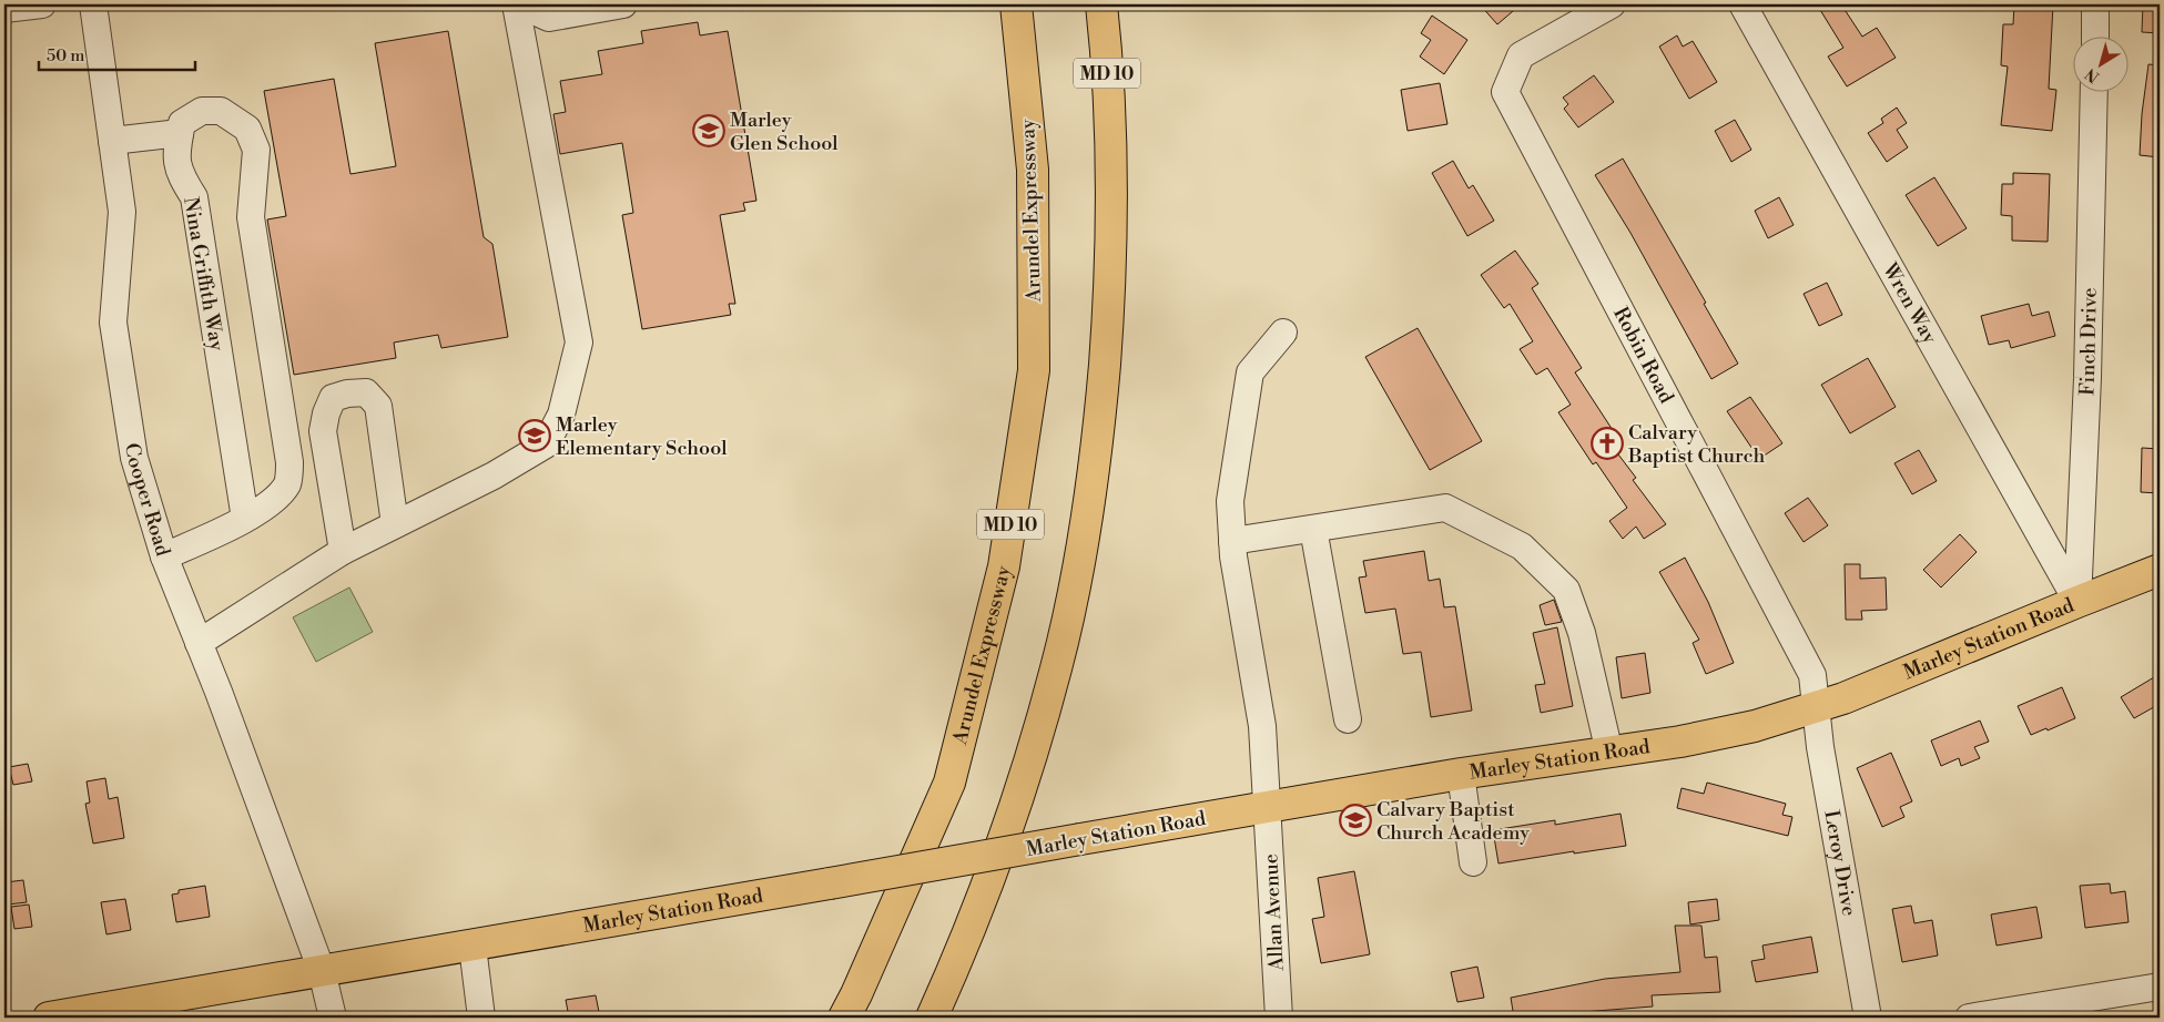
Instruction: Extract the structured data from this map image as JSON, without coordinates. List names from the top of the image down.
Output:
{
  "streets": {
    "main road": ["MD 10", "Arundel Expressway", "Marley Station Road"],
    "street": [
      "Nina Griffith Way",
      "Wren Way",
      "Finch Drive",
      "Robin Road",
      "Cooper Road",
      "Leroy Drive",
      "Allan Avenue"
    ]
  },
  "crossings": [
    ["Wren Way", "Finch Drive"],
    ["Wren Way", "Marley Station Road"],
    ["Finch Drive", "Marley Station Road"],
    ["Robin Road", "Marley Station Road"],
    ["Robin Road", "Leroy Drive"],
    ["Cooper Road", "Marley Station Road"],
    ["Marley Station Road", "Leroy Drive"],
    ["Marley Station Road", "Allan Avenue"]
  ],
  "places": {
    "school or university": ["Marley Glen School", "Marley Elementary School", "Calvary Baptist Church Academy"],
    "church": ["Calvary Baptist Church"]
  },
  "scale_bar": "50 m",
  "north": "bottom left"
}
